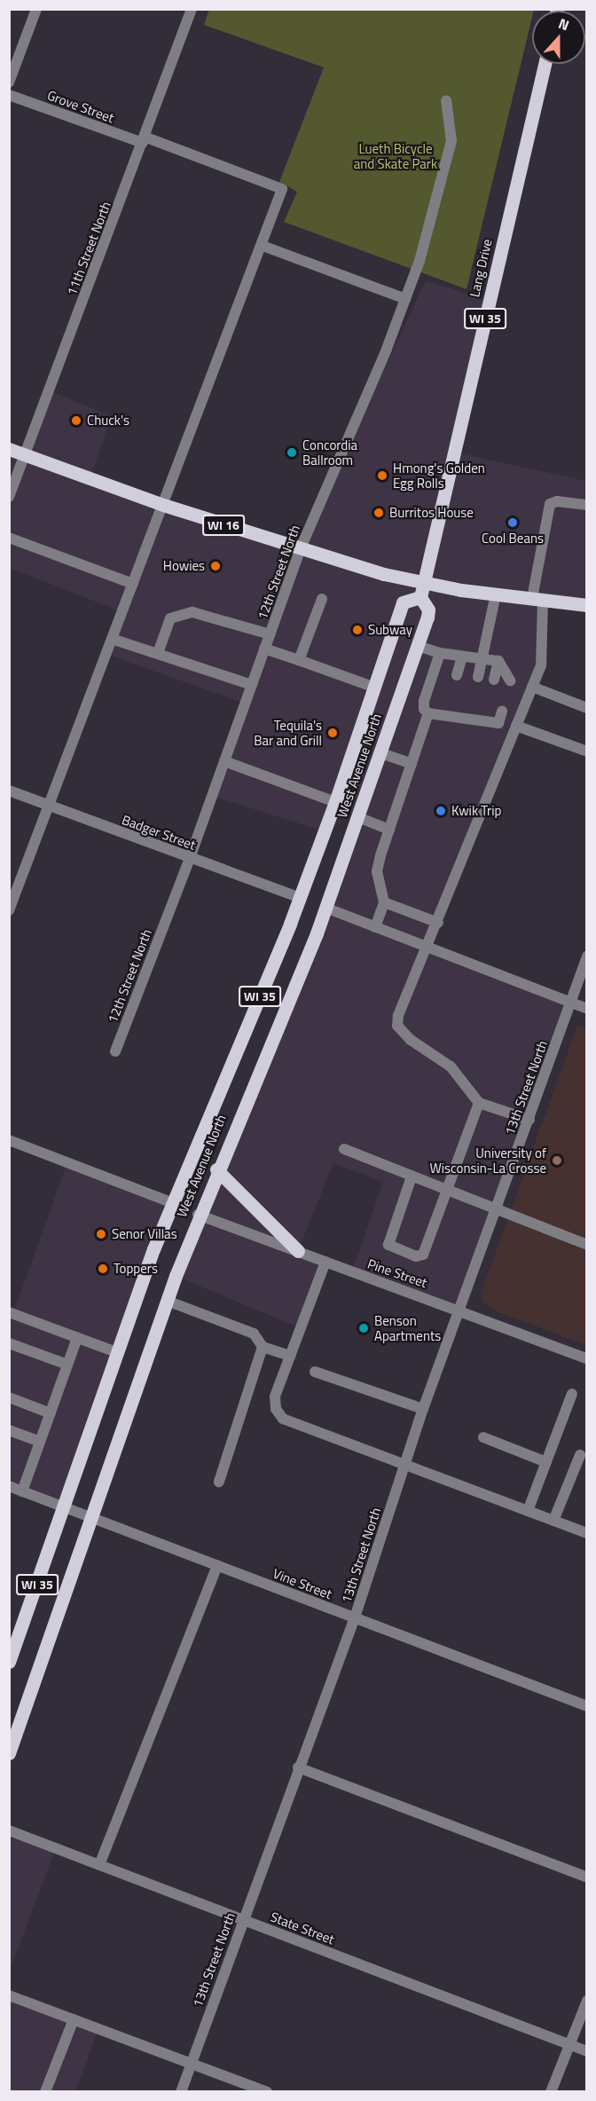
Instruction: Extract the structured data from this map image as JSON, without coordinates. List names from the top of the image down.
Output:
{
  "streets": {
    "main road": [
      "Lang Drive",
      "WI 35",
      "WI 16",
      "West Avenue North"
    ],
    "street": [
      "Grove Street",
      "11th Street North",
      "12th Street North",
      "Badger Street",
      "13th Street North",
      "Pine Street",
      "Vine Street",
      "State Street"
    ]
  },
  "crossings": [
    ["Grove Street", "11th Street North"],
    ["11th Street North", "WI 16"],
    ["Lang Drive", "WI 16"],
    ["Lang Drive", "West Avenue North"],
    ["WI 35", "West Avenue North"],
    ["WI 35", "Vine Street"],
    ["WI 16", "12th Street North"],
    ["WI 16", "West Avenue North"],
    ["12th Street North", "Badger Street"],
    ["West Avenue North", "Badger Street"],
    ["West Avenue North", "Pine Street"],
    ["West Avenue North", "Vine Street"],
    ["13th Street North", "Pine Street"],
    ["13th Street North", "Vine Street"],
    ["13th Street North", "State Street"]
  ],
  "parks": ["Lueth Bicycle and Skate Park"],
  "places": [
    "Chuck's",
    "Concordia Ballroom",
    "Hmong's Golden Egg Rolls",
    "Burritos House",
    "Cool Beans",
    "Howies",
    "Subway",
    "Tequila's Bar and Grill",
    "Kwik Trip",
    "University of Wisconsin-La Crosse",
    "Senor Villas",
    "Toppers",
    "Benson Apartments"
  ],
  "north": "top"
}
